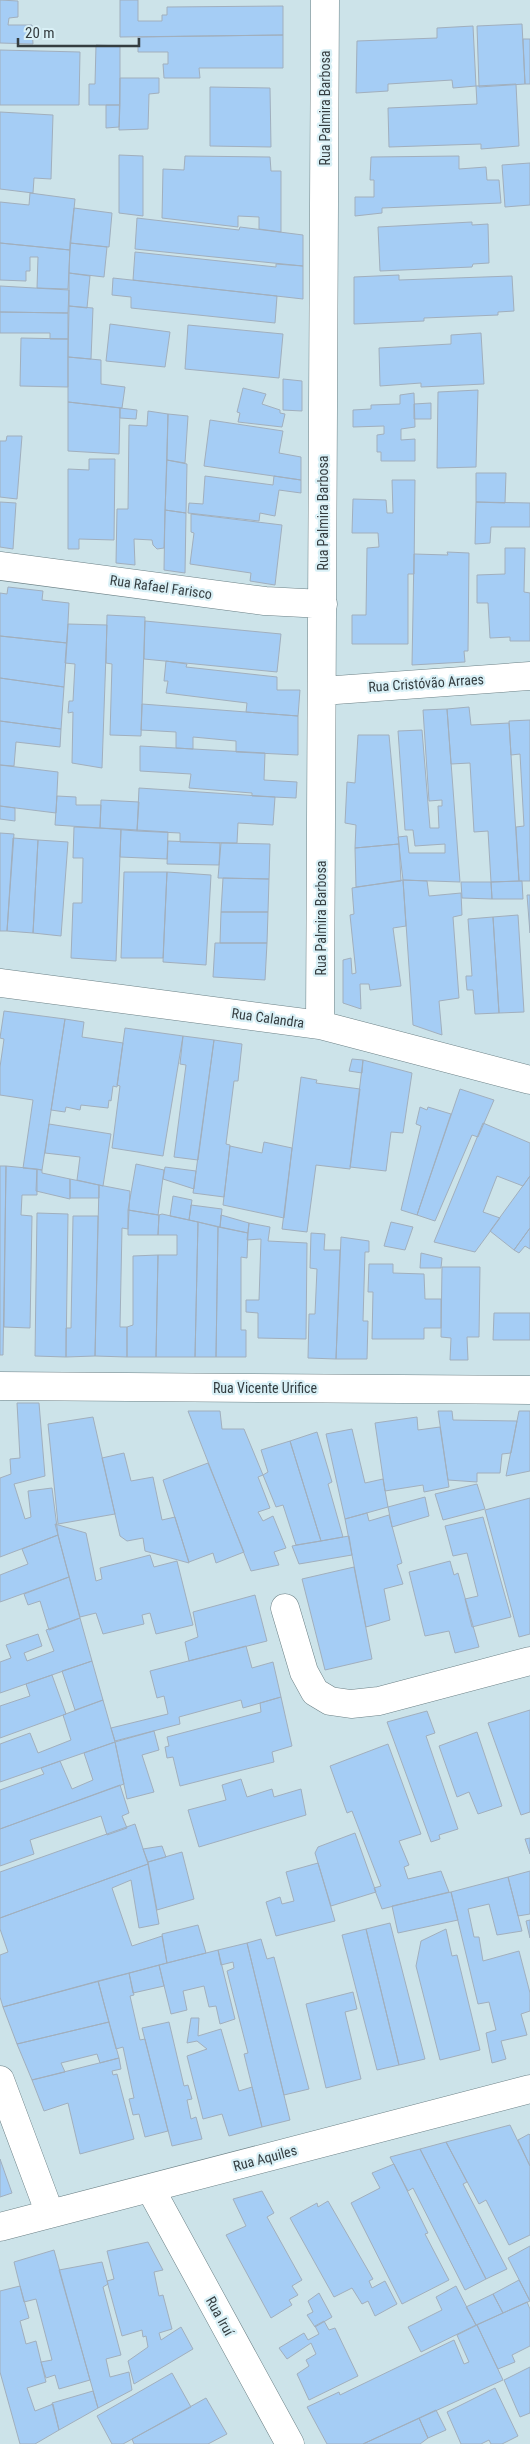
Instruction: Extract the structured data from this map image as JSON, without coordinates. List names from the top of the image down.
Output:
{
  "streets": {
    "street": [
      "Rua Palmira Barbosa",
      "Rua Rafael Farisco",
      "Rua Cristóvão Arraes",
      "Rua Calandra",
      "Rua Vicente Urifice",
      "Rua Aquiles",
      "Rua Iruí"
    ]
  },
  "crossings": [
    ["Rua Palmira Barbosa", "Rua Rafael Farisco"],
    ["Rua Palmira Barbosa", "Rua Cristóvão Arraes"],
    ["Rua Palmira Barbosa", "Rua Calandra"],
    ["Rua Aquiles", "Rua Iruí"]
  ],
  "scale_bar": "20 m"
}
